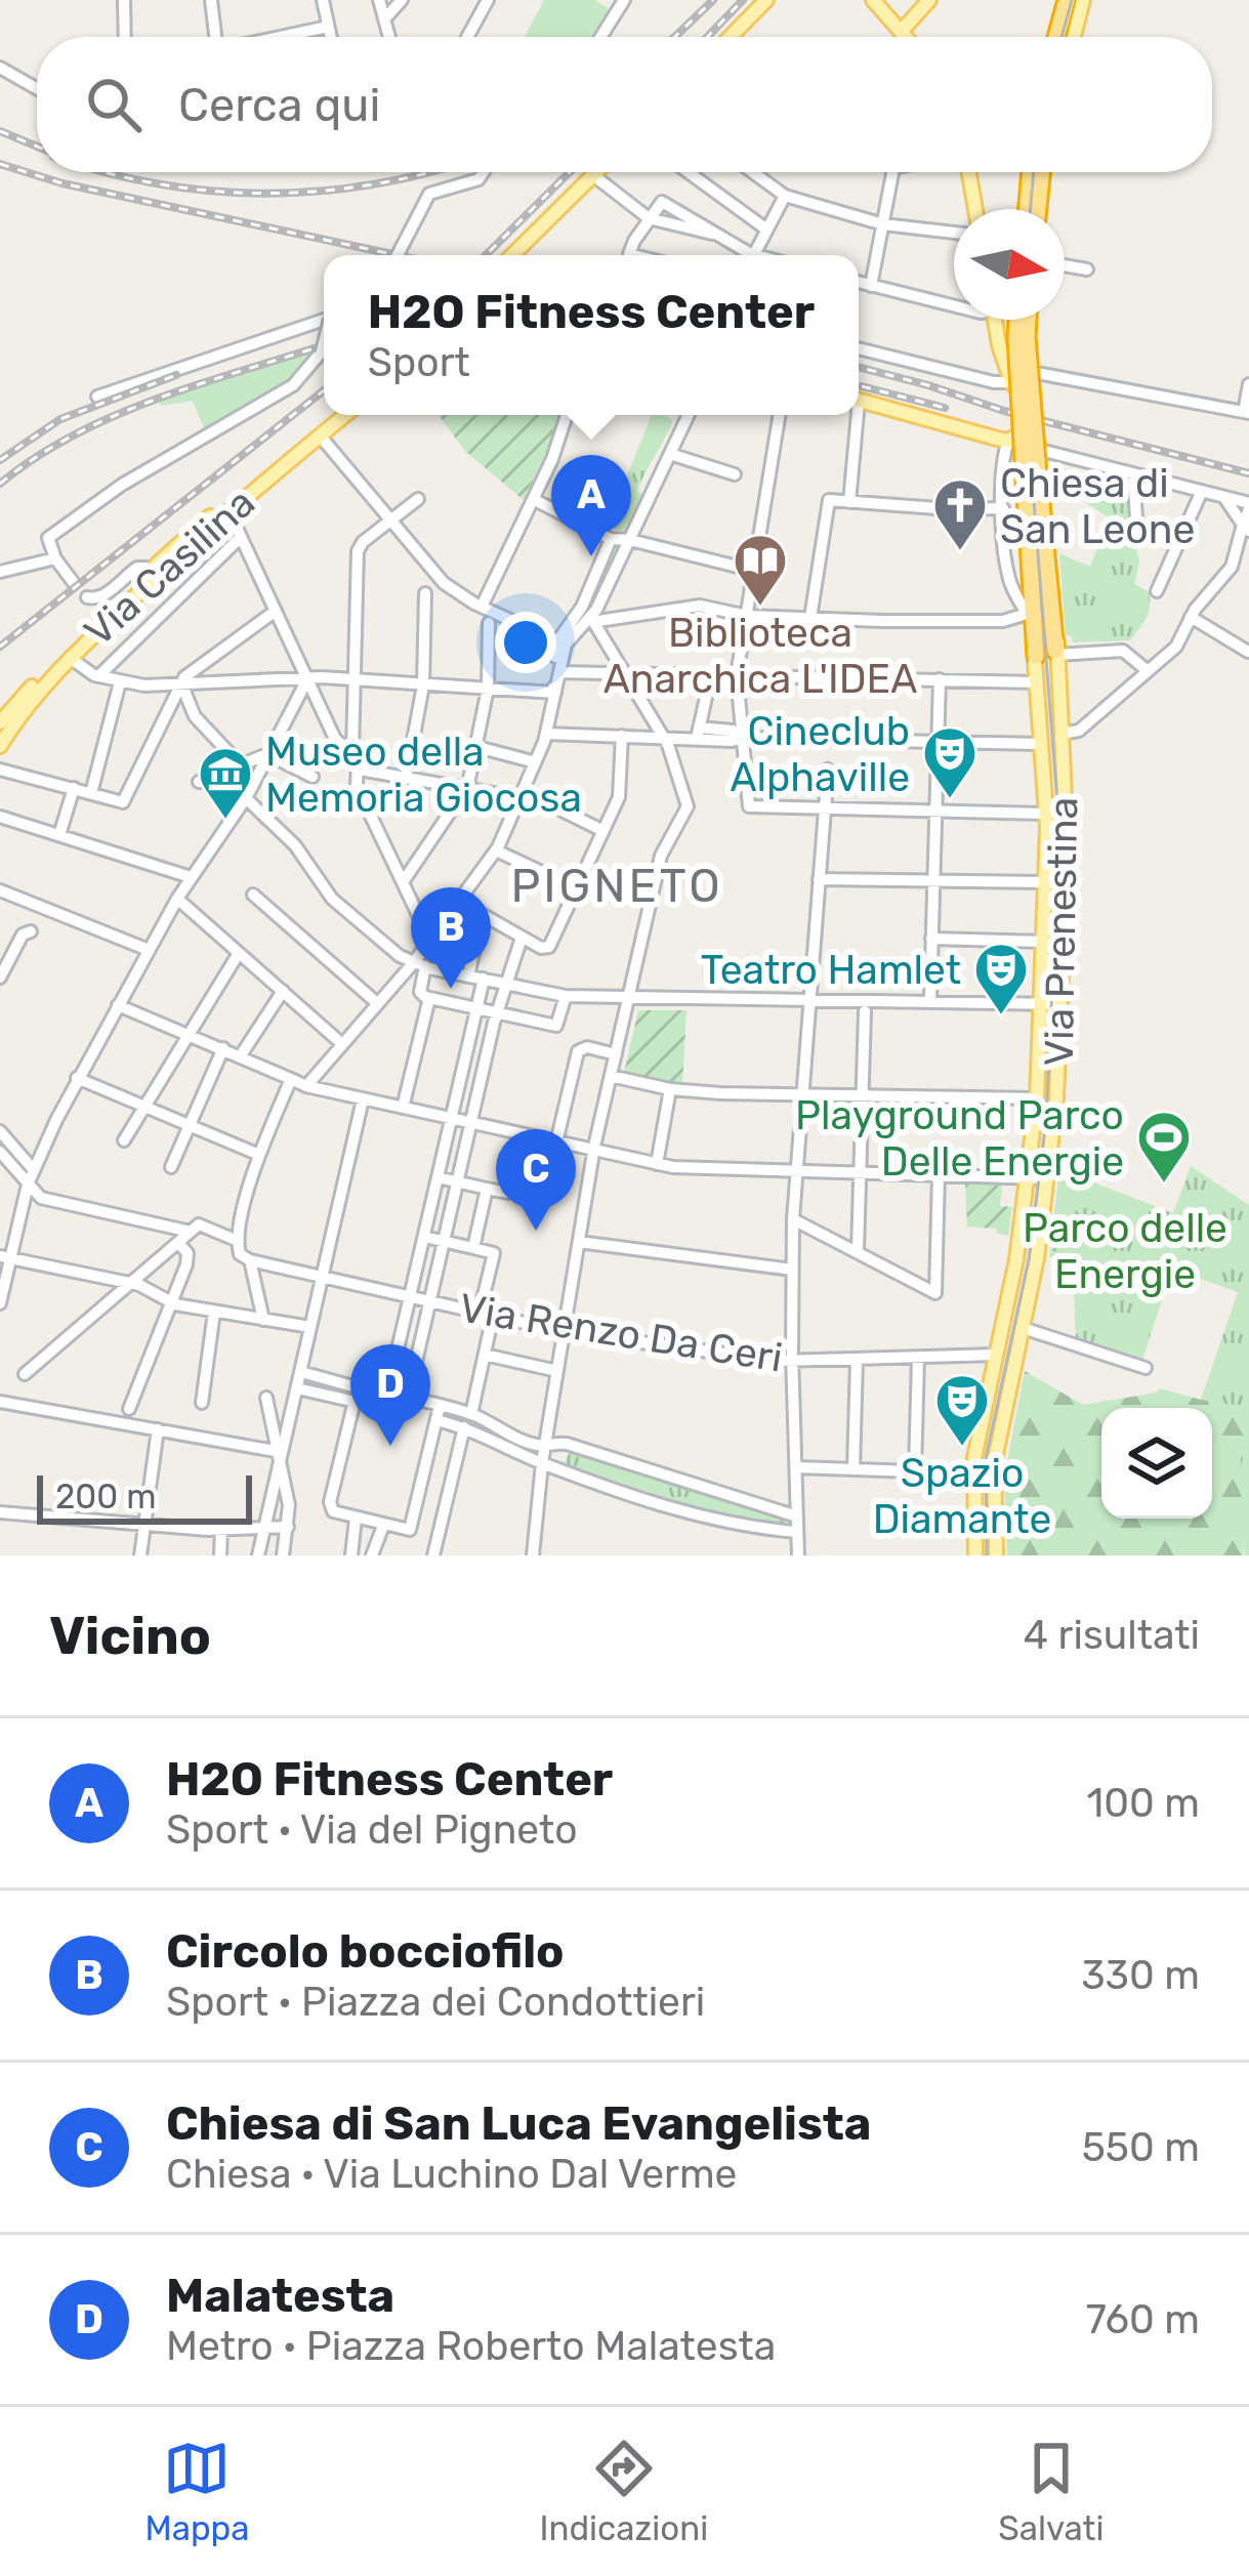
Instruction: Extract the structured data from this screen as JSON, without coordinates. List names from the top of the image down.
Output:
{
  "streets": {
    "main road": ["Via Casilina", "Via Prenestina"],
    "street": ["Via Renzo Da Ceri"]
  },
  "crossings": [
    ["Via Prenestina", "Via Renzo Da Ceri"]
  ],
  "districts": ["PIGNETO"],
  "parks": ["Parco delle Energie"],
  "places": {
    "church": ["Chiesa di San Leone"],
    "library": ["Biblioteca Anarchica L'IDEA"],
    "theatre": ["Cineclub Alphaville", "Teatro Hamlet", "Spazio Diamante"],
    "museum": ["Museo della Memoria Giocosa"],
    "sports": ["Playground Parco Delle Energie"]
  },
  "scale_bar": "200 m",
  "north": "right",
  "page": {
    "search": "Cerca qui",
    "popup": ["H2O Fitness Center", "Sport"],
    "pins": [
      "A",
      "B",
      "C",
      "D"
    ],
    "scale": "200 m",
    "heading": ["Vicino", "4 risultati"],
    "list": [
      {
        "mark": "A",
        "name": "H2O Fitness Center",
        "note": "Sport · Via del Pigneto",
        "value": "100 m"
      },
      {
        "mark": "B",
        "name": "Circolo bocciofilo",
        "note": "Sport · Piazza dei Condottieri",
        "value": "330 m"
      },
      {
        "mark": "C",
        "name": "Chiesa di San Luca Evangelista",
        "note": "Chiesa · Via Luchino Dal Verme",
        "value": "550 m"
      },
      {
        "mark": "D",
        "name": "Malatesta",
        "note": "Metro · Piazza Roberto Malatesta",
        "value": "760 m"
      }
    ],
    "nav": ["Mappa", "Indicazioni", "Salvati"]
  }
}
